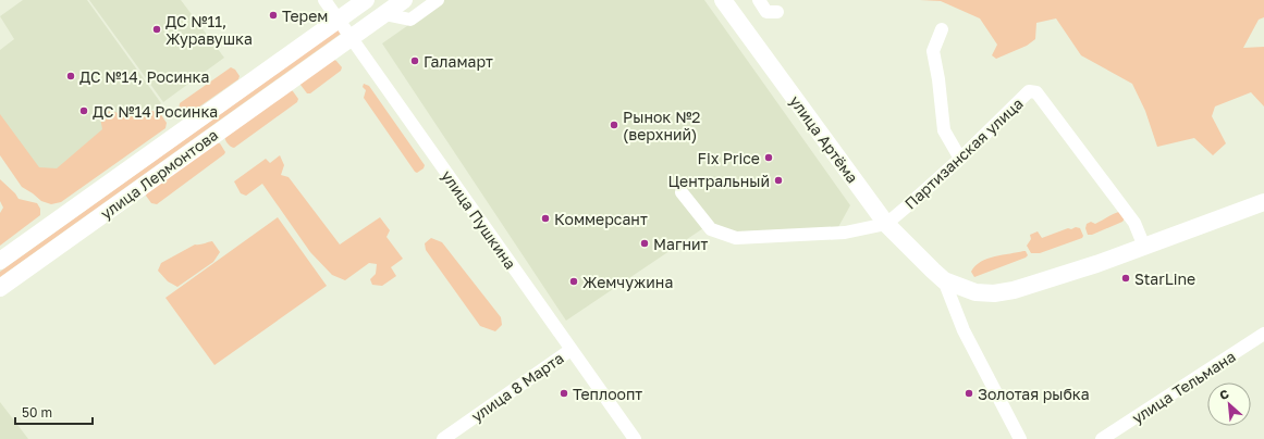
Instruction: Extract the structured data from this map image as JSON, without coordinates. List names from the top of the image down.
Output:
{
  "streets": {
    "main road": ["улица Артёма", "улица Лермонтова"],
    "street": [
      "Партизанская улица",
      "улица Пушкина",
      "улица 8 Марта",
      "улица Тельмана"
    ]
  },
  "crossings": [
    ["улица Артёма", "Партизанская улица"],
    ["улица Лермонтова", "улица Пушкина"],
    ["улица Пушкина", "улица 8 Марта"]
  ],
  "places": [
    "Терем",
    "ДС №11, Журавушка",
    "Галамарт",
    "ДС №14, Росинка",
    "ДС №14 Росинка",
    "Рынок №2 (верхний)",
    "Fix Price",
    "Центральный",
    "Коммерсант",
    "Магнит",
    "StarLine",
    "Жемчужина",
    "Теплоопт",
    "Золотая рыбка"
  ],
  "scale_bar": "50 m",
  "north": "top left"
}
